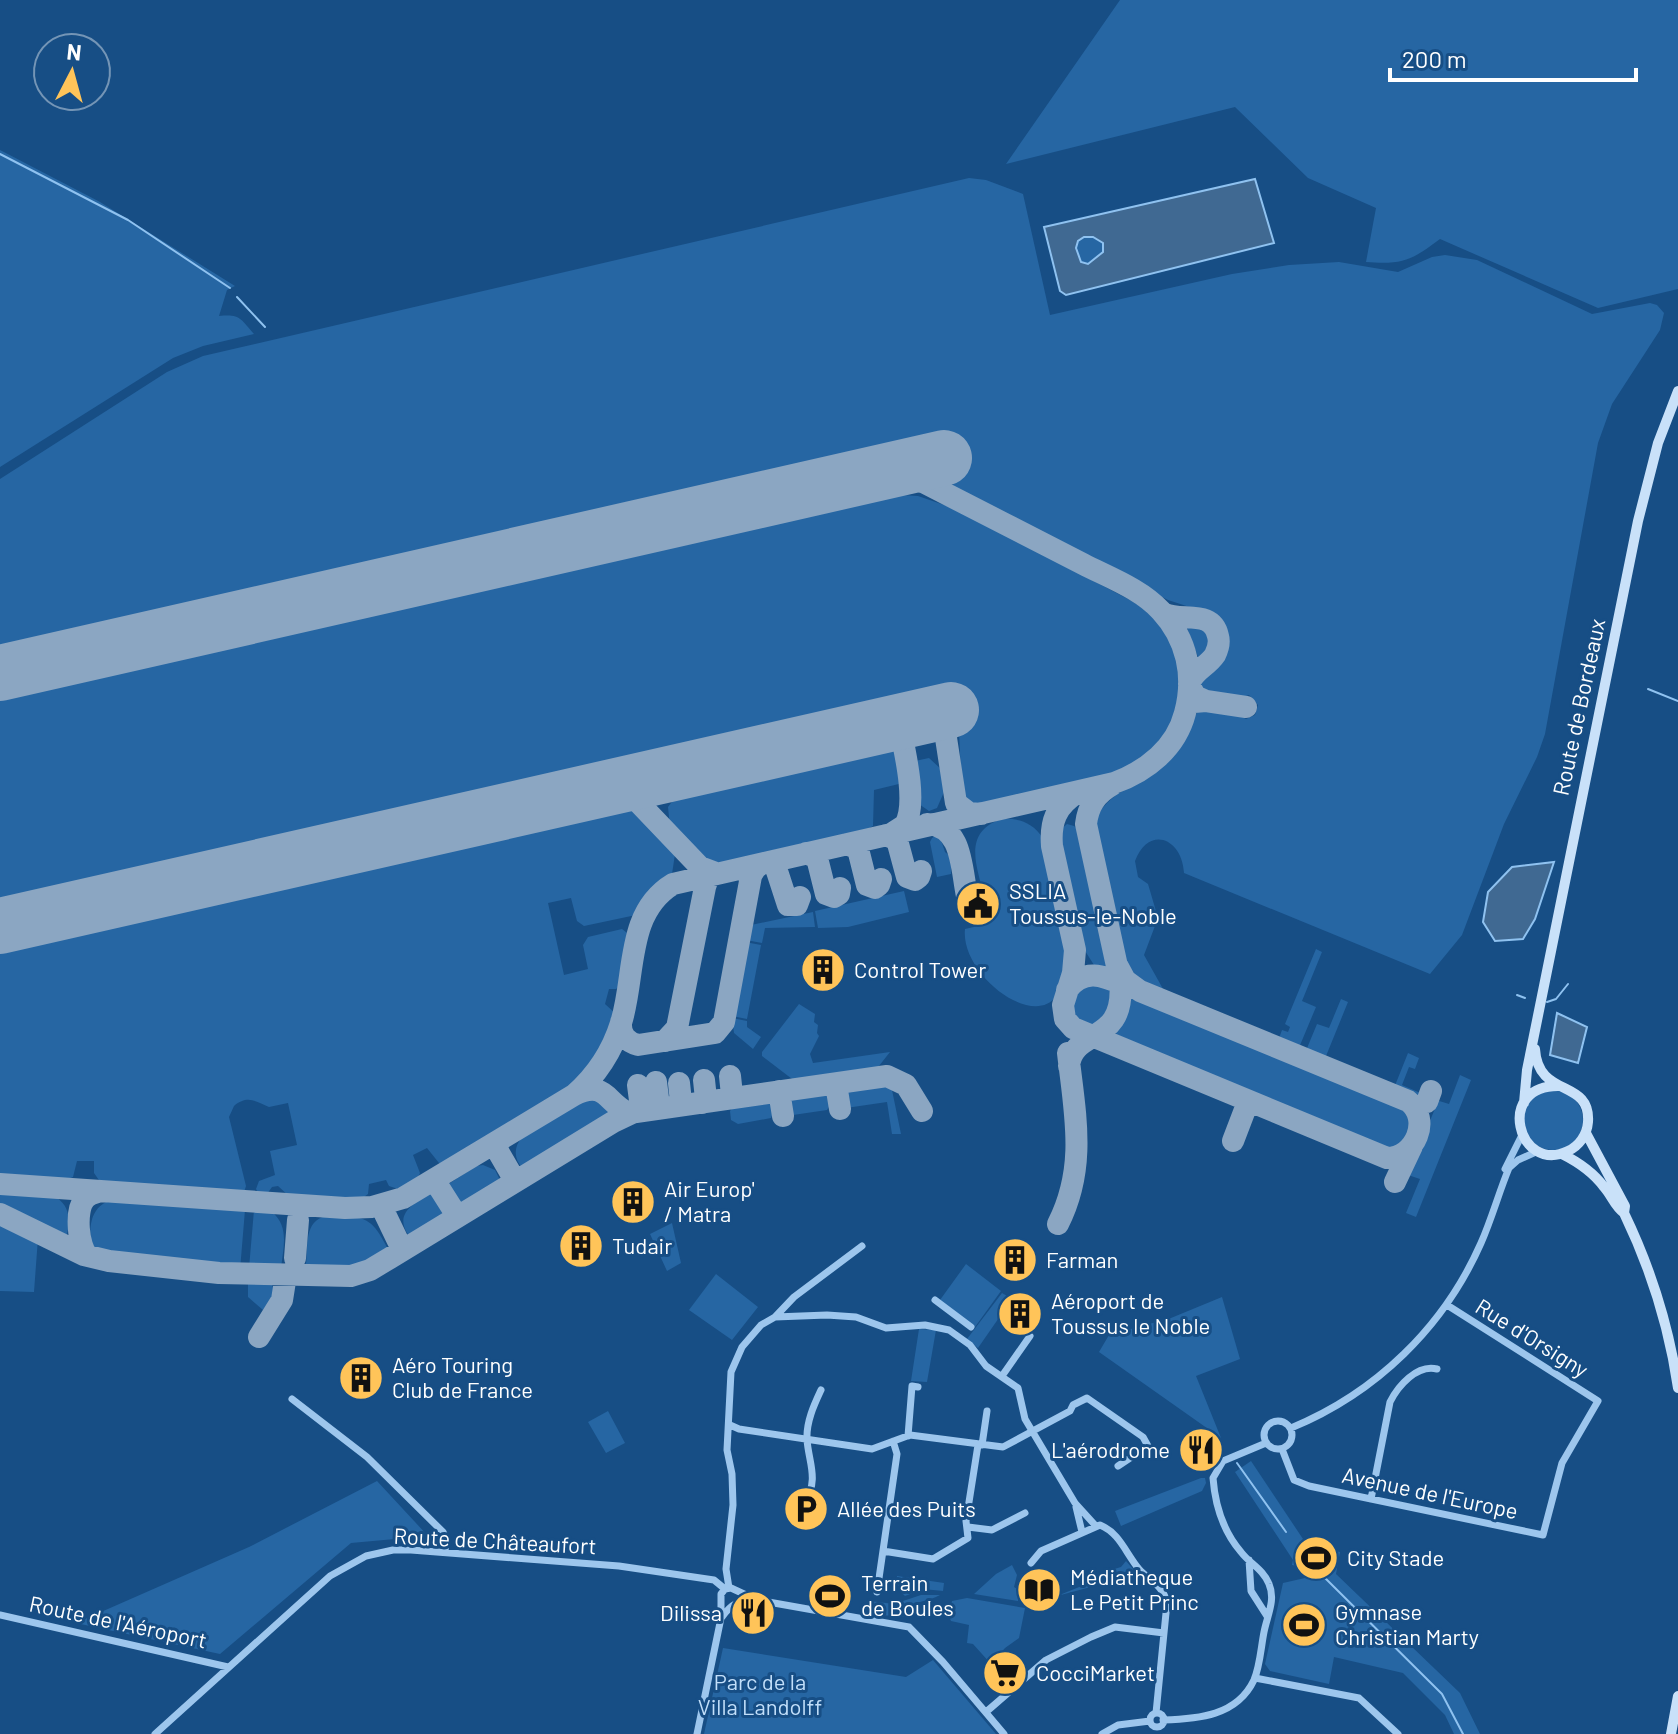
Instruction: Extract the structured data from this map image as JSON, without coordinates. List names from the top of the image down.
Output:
{
  "streets": {
    "main road": ["Route de Bordeaux"],
    "street": [
      "Rue d'Orsigny",
      "Avenue de l'Europe",
      "Route de Châteaufort",
      "Route de l'Aéroport"
    ]
  },
  "crossings": [
    ["Rue d'Orsigny", "Avenue de l'Europe"],
    ["Route de Châteaufort", "Route de l'Aéroport"]
  ],
  "parks": ["Parc de la Villa Landolff"],
  "places": {
    "public building": ["SSLIA Toussus-le-Noble"],
    "building": [
      "Control Tower",
      "Air Europ' / Matra",
      "Tudair",
      "Farman",
      "Aéroport de Toussus le Noble",
      "Aéro Touring Club de France"
    ],
    "restaurant": ["L'aérodrome", "Dilissa"],
    "parking": ["Allée des Puits"],
    "sports": ["City Stade", "Terrain de Boules", "Gymnase Christian Marty"],
    "library": ["Médiatheque Le Petit Princ"],
    "supermarket": ["CocciMarket"]
  },
  "scale_bar": "200 m",
  "north": "top"
}
